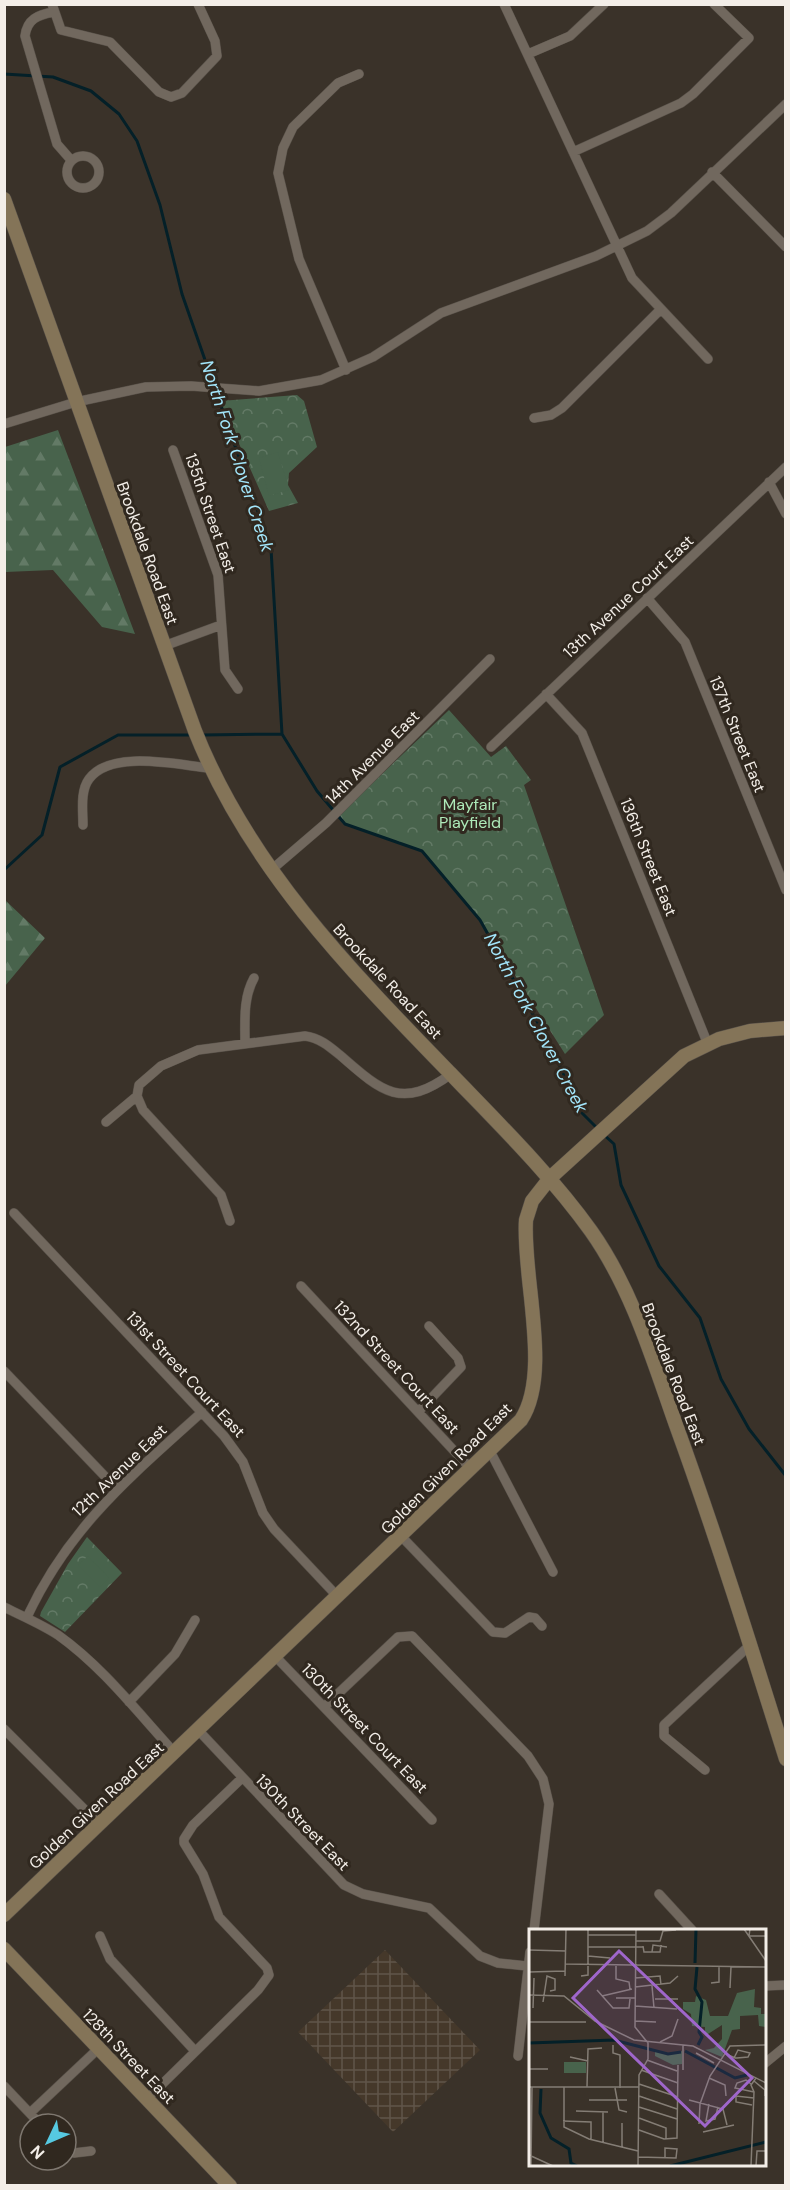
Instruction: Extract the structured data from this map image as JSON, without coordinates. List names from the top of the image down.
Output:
{
  "streets": {
    "main road": ["Brookdale Road East", "Golden Given Road East", "128th Street East"],
    "street": [
      "135th Street East",
      "13th Avenue Court East",
      "137th Street East",
      "14th Avenue East",
      "136th Street East",
      "132nd Street Court East",
      "131st Street Court East",
      "12th Avenue East",
      "130th Street Court East",
      "130th Street East"
    ]
  },
  "crossings": [
    ["Brookdale Road East", "14th Avenue East"],
    ["Brookdale Road East", "Golden Given Road East"],
    ["13th Avenue Court East", "137th Street East"],
    ["13th Avenue Court East", "136th Street East"],
    ["136th Street East", "Golden Given Road East"],
    ["132nd Street Court East", "Golden Given Road East"],
    ["131st Street Court East", "Golden Given Road East"],
    ["131st Street Court East", "12th Avenue East"],
    ["Golden Given Road East", "130th Street Court East"],
    ["Golden Given Road East", "130th Street East"]
  ],
  "water": ["North Fork Clover Creek"],
  "parks": ["Mayfair Playfield"],
  "north": "bottom left"
}
